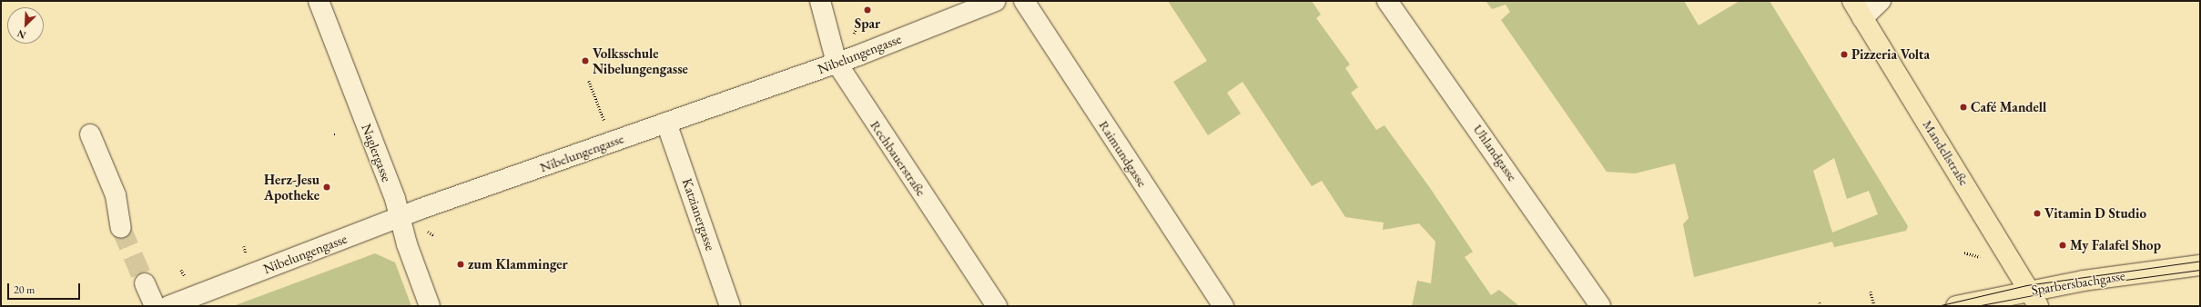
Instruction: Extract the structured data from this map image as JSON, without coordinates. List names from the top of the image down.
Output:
{
  "streets": {
    "main road": ["Mandellstraße", "Sparbersbachgasse"],
    "street": [
      "Nibelungengasse",
      "Naglergasse",
      "Uhlandgasse",
      "Raimundgasse",
      "Rechbauerstraße",
      "Katzianergasse"
    ]
  },
  "crossings": [
    ["Nibelungengasse", "Naglergasse"],
    ["Nibelungengasse", "Rechbauerstraße"],
    ["Nibelungengasse", "Katzianergasse"],
    ["Mandellstraße", "Sparbersbachgasse"]
  ],
  "places": [
    "Spar",
    "Pizzeria Volta",
    "Volksschule Nibelungengasse",
    "Café Mandell",
    "Herz-Jesu Apotheke",
    "Vitamin D Studio",
    "My Falafel Shop",
    "zum Klamminger"
  ],
  "scale_bar": "20 m",
  "north": "bottom left"
}
